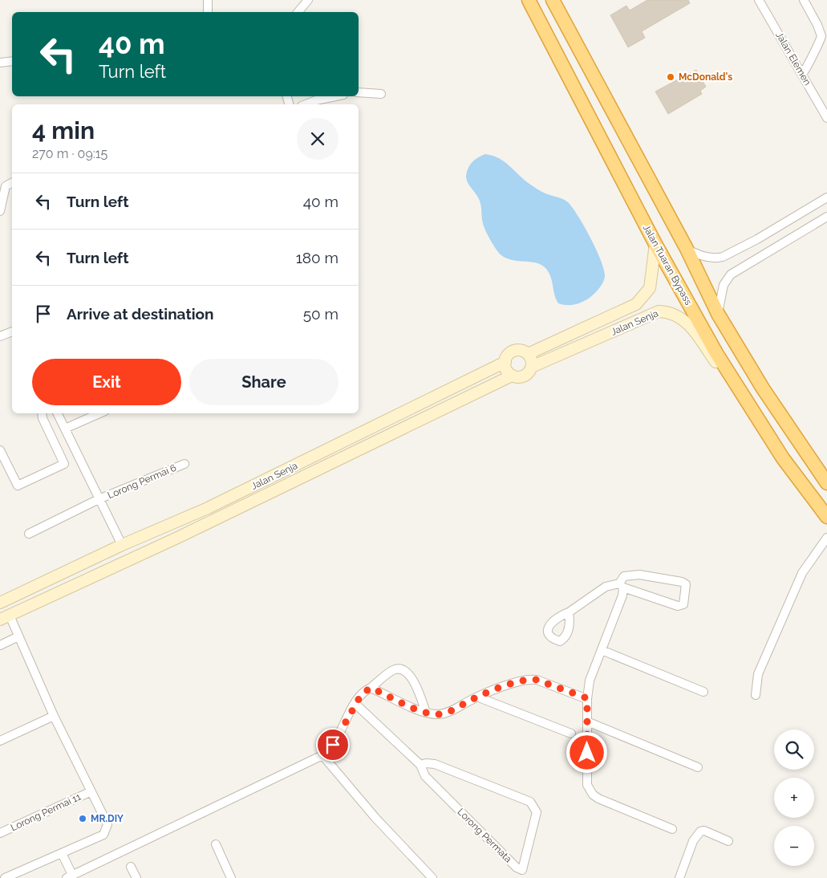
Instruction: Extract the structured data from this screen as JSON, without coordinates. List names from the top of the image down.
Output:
{
  "streets": {
    "highway": ["Jalan Tuaran Bypass"],
    "main road": ["Jalan Senja"],
    "street": [
      "Jalan Elemen",
      "Lorong Permai 6",
      "Lorong Permai 11",
      "Lorong Permata"
    ]
  },
  "crossings": [
    ["Jalan Tuaran Bypass", "Jalan Senja"]
  ],
  "places": ["McDonald's", "MR.DIY"],
  "page": {
    "turn": ["40 m", "Turn left"],
    "heading": ["4 min", "270 m · 09:15"],
    "list": [
      {
        "name": "Turn left",
        "value": "40 m"
      },
      {
        "name": "Turn left",
        "value": "180 m"
      },
      {
        "name": "Arrive at destination",
        "value": "50 m"
      }
    ],
    "buttons": ["Exit", "Share"],
    "map_buttons": ["+", "−"]
  }
}
